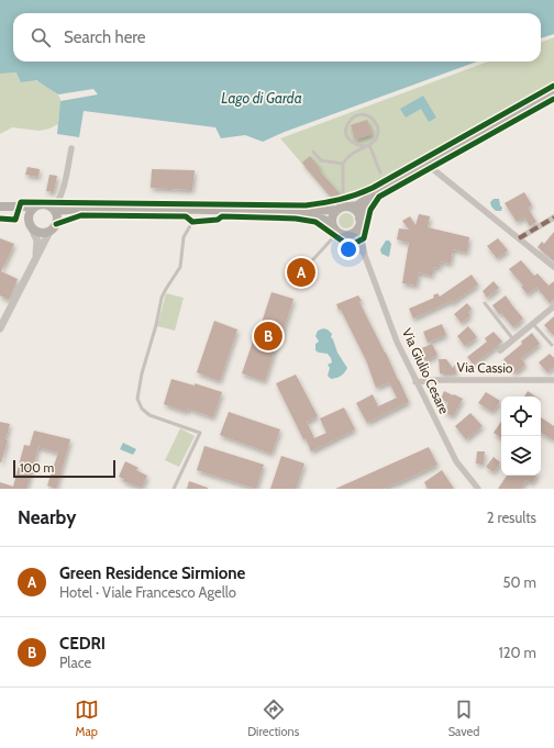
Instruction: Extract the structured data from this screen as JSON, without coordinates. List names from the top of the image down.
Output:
{
  "streets": {
    "street": ["Via Cassio", "Via Giulio Cesare"]
  },
  "crossings": [
    ["Via Cassio", "Via Giulio Cesare"]
  ],
  "water": ["Lago di Garda"],
  "scale_bar": "100 m",
  "page": {
    "search": "Search here",
    "pins": ["A", "B"],
    "scale": "100 m",
    "heading": ["Nearby", "2 results"],
    "list": [
      {
        "mark": "A",
        "name": "Green Residence Sirmione",
        "note": "Hotel · Viale Francesco Agello",
        "value": "50 m"
      },
      {
        "mark": "B",
        "name": "CEDRI",
        "note": "Place",
        "value": "120 m"
      }
    ],
    "nav": ["Map", "Directions", "Saved"]
  }
}
